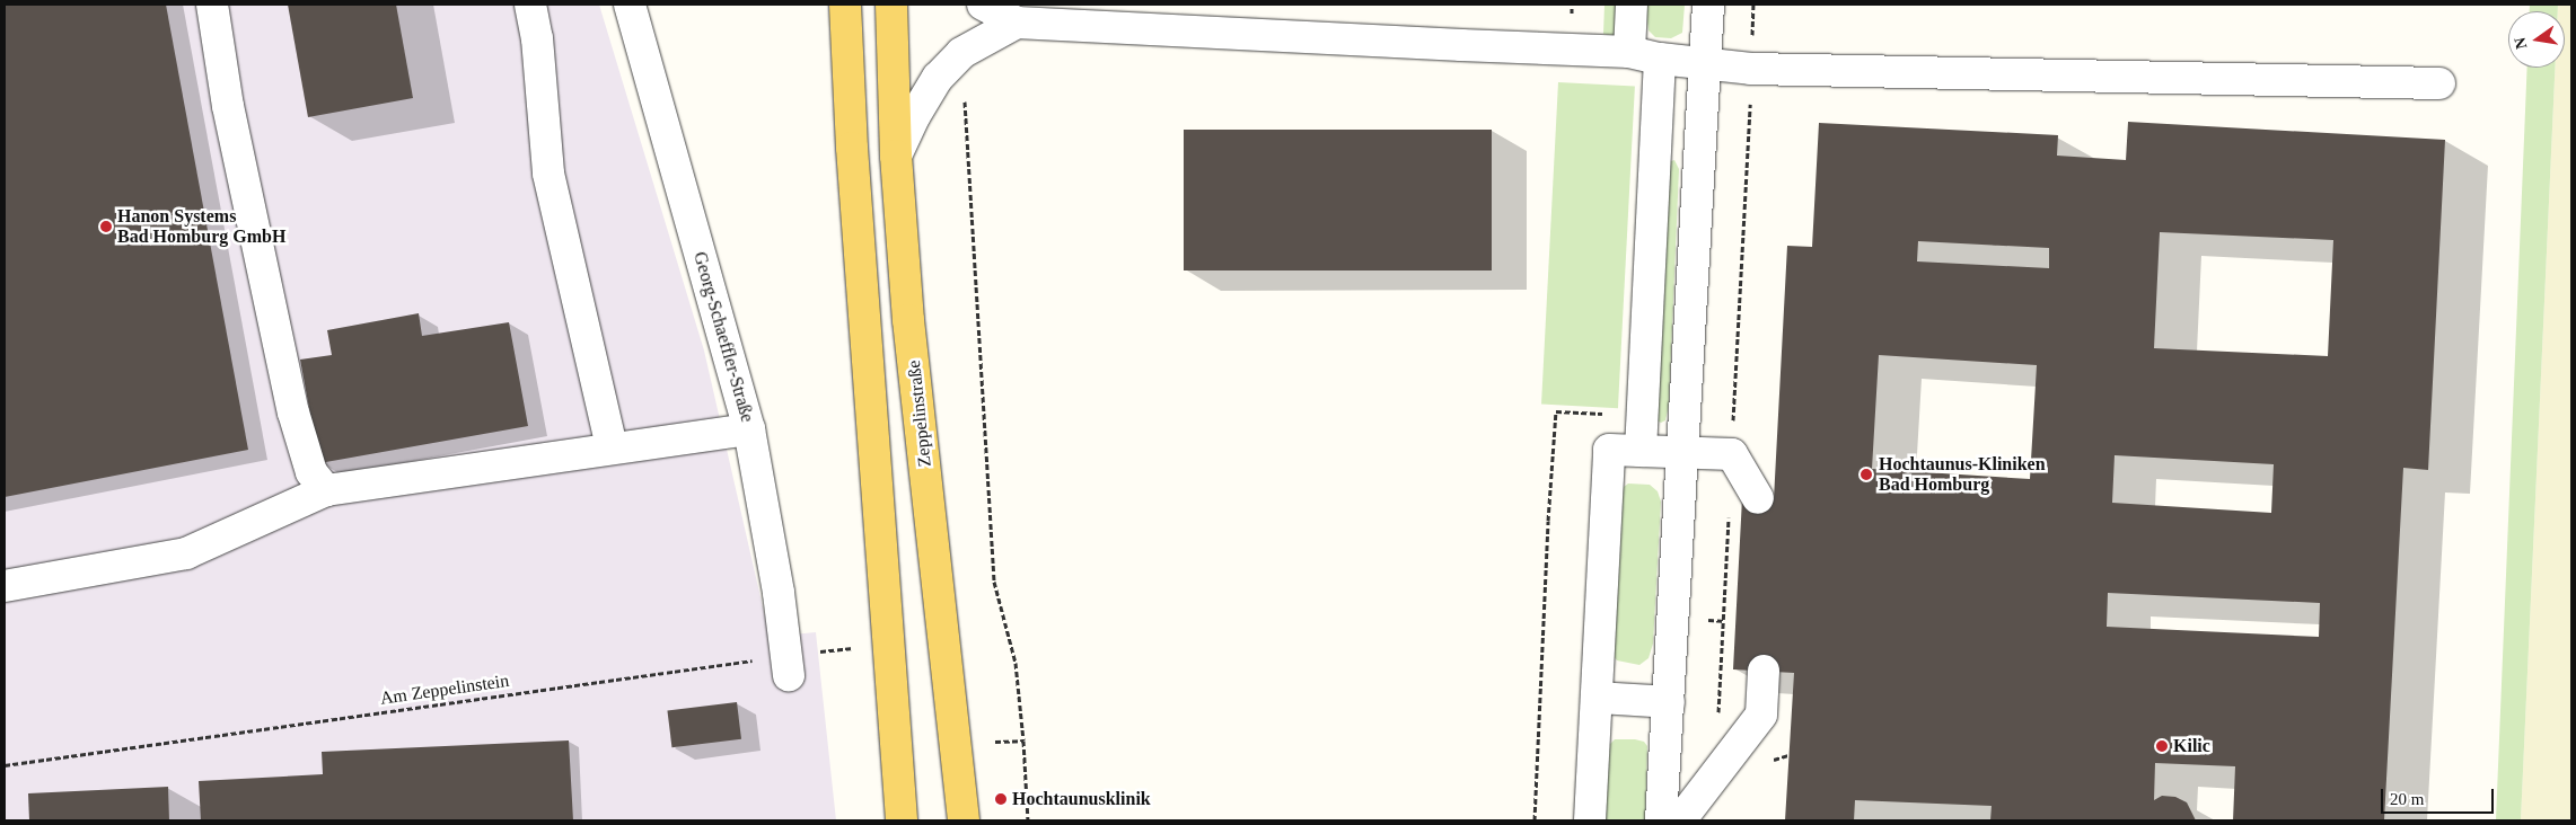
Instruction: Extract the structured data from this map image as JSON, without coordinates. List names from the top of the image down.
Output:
{
  "streets": {
    "main road": ["Zeppelinstraße"],
    "street": ["Georg-Schaeffler-Straße"],
    "path": ["Am Zeppelinstein"]
  },
  "crossings": [
    ["Georg-Schaeffler-Straße", "Am Zeppelinstein"]
  ],
  "places": [
    "Hanon Systems Bad Homburg GmbH",
    "Hochtaunus-Kliniken Bad Homburg",
    "Kilic",
    "Hochtaunusklinik"
  ],
  "scale_bar": "20 m",
  "north": "left"
}
